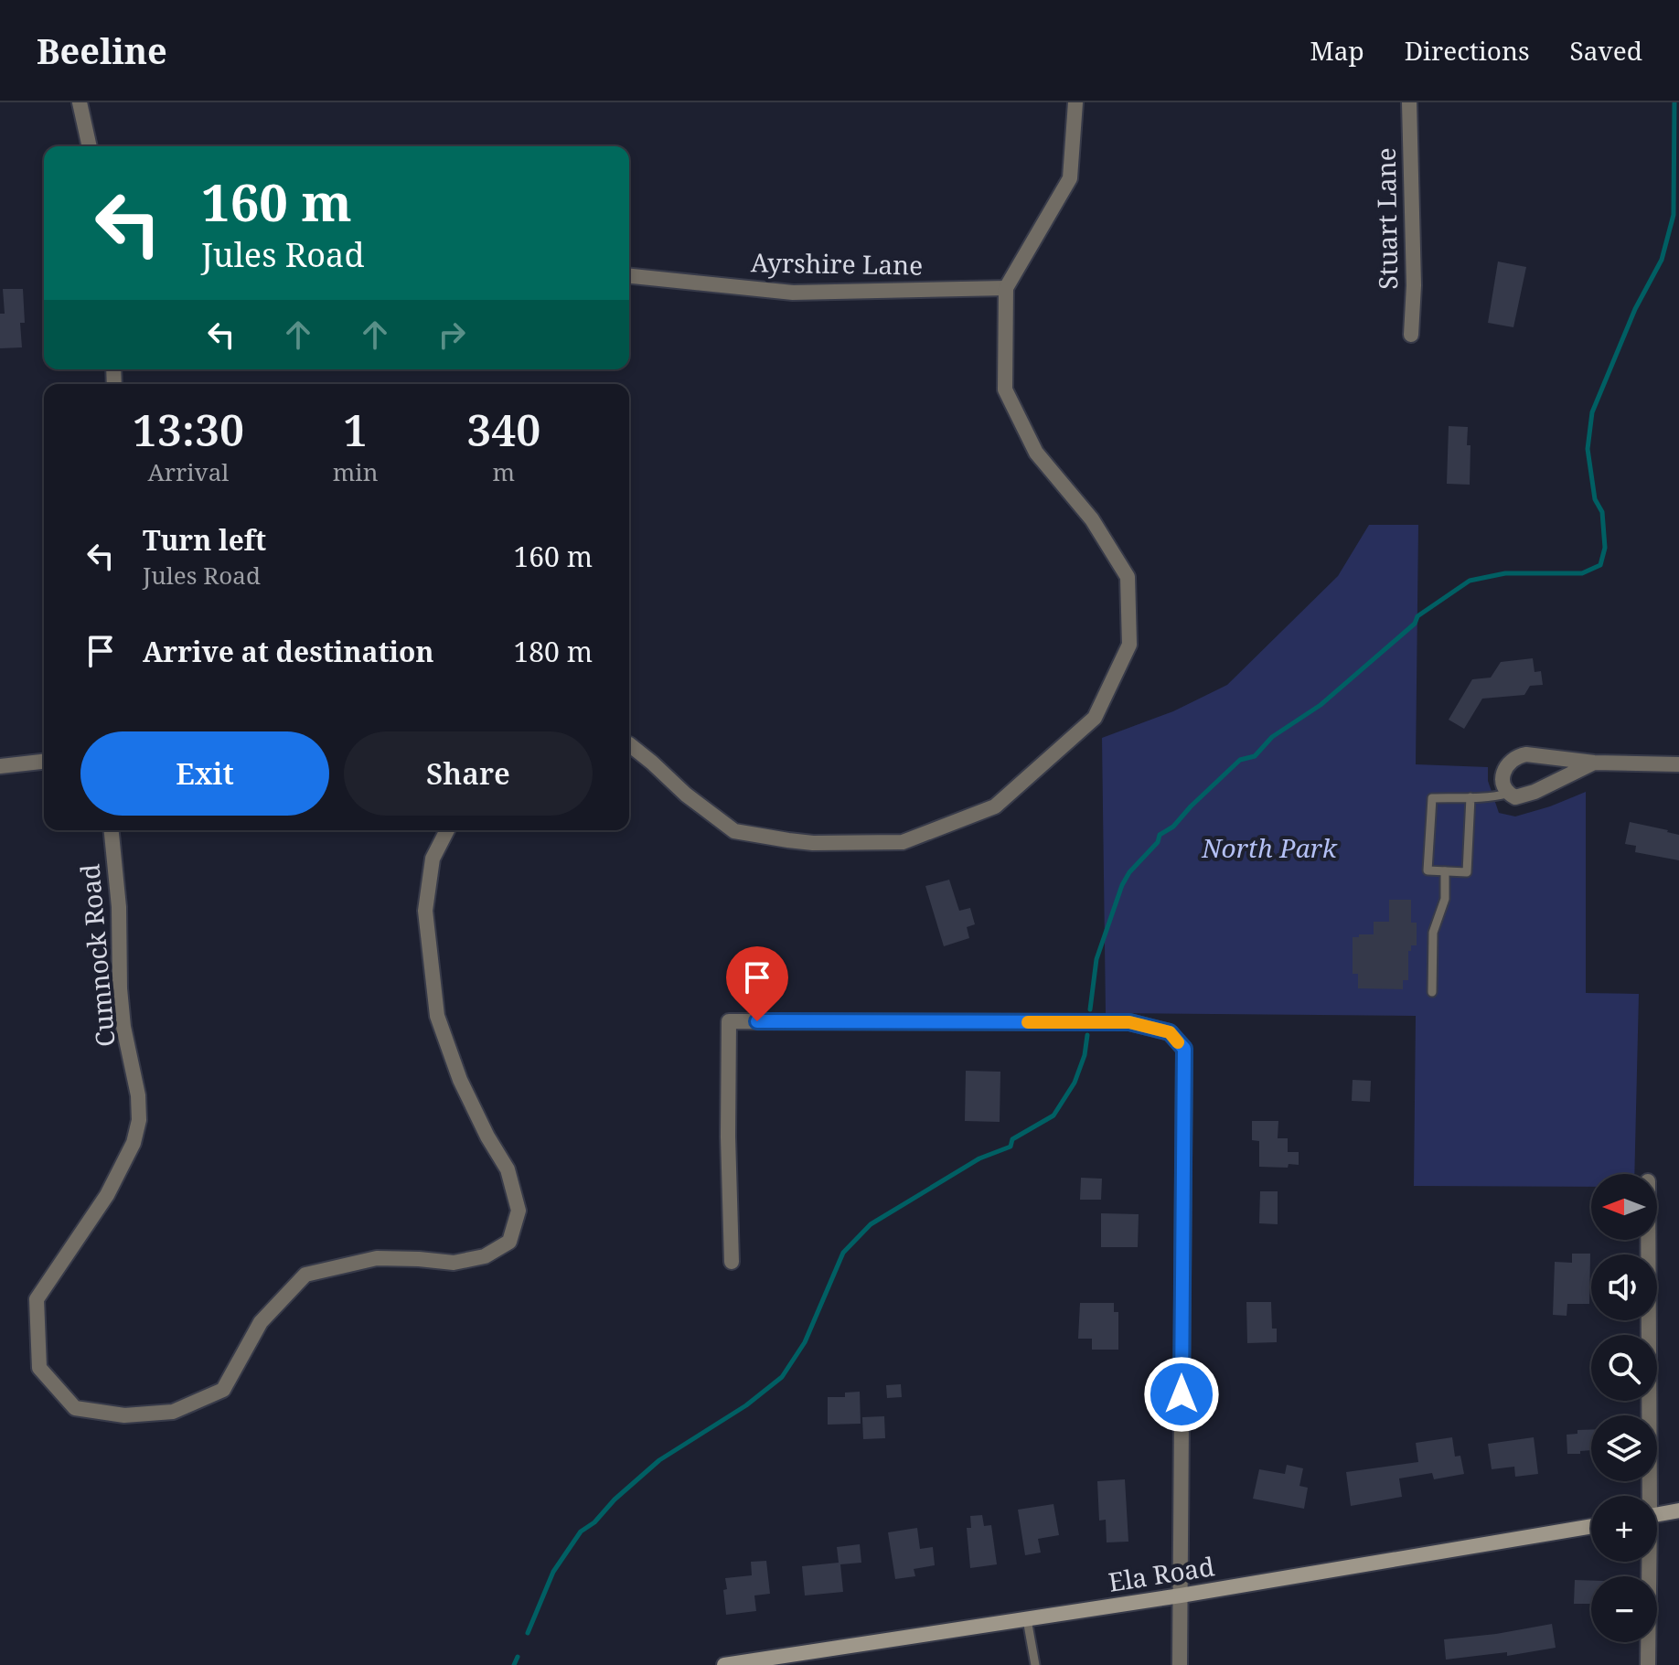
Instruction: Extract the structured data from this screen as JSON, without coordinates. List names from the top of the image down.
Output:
{
  "streets": {
    "main road": ["Ela Road"],
    "street": ["Stuart Lane", "Ayrshire Lane", "Cumnock Road"]
  },
  "parks": ["North Park"],
  "north": "left",
  "page": {
    "header": "Beeline",
    "nav": ["Map", "Directions", "Saved"],
    "turn": ["160 m", "Jules Road"],
    "eta": [
      "13:30",
      "Arrival",
      "1",
      "min",
      "340",
      "m"
    ],
    "list": [
      {
        "name": "Turn left",
        "note": "Jules Road",
        "value": "160 m"
      },
      {
        "name": "Arrive at destination",
        "value": "180 m"
      }
    ],
    "buttons": ["Exit", "Share"],
    "map_buttons": ["+", "−"]
  }
}
